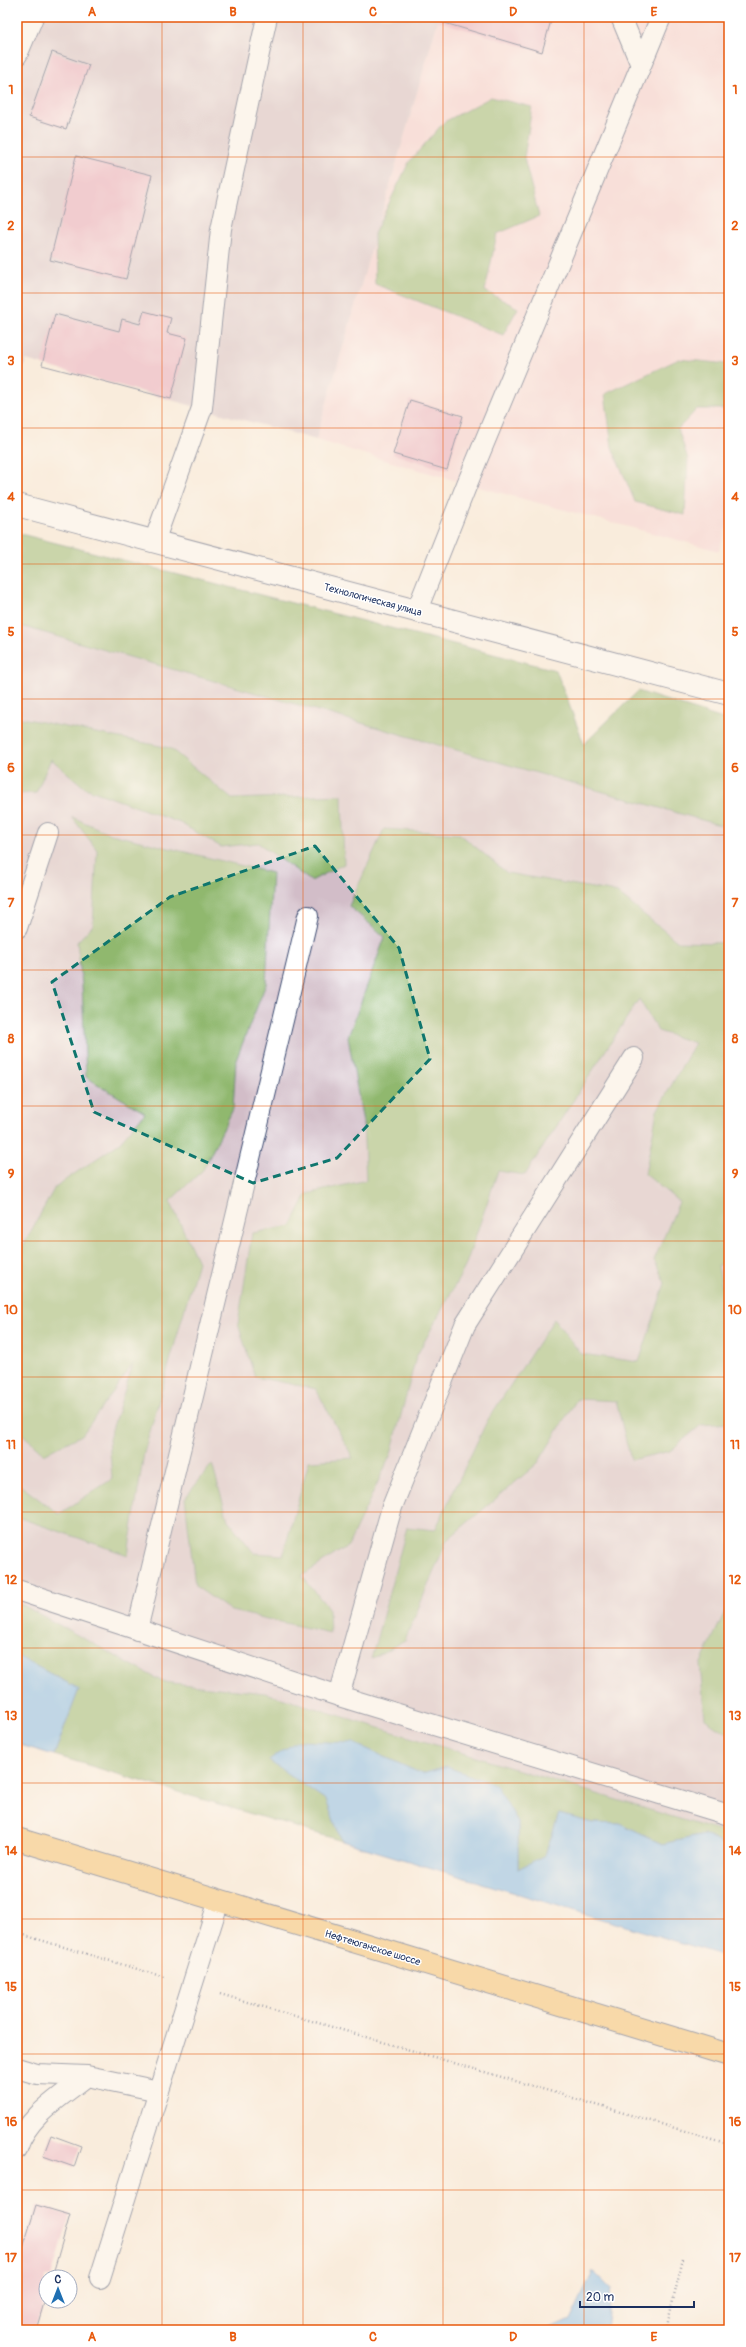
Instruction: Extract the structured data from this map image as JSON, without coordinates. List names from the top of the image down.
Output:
{
  "streets": {
    "main road": ["Нефтеюганское шоссе"],
    "street": ["Технологическая улица"]
  },
  "scale_bar": "20 m",
  "north": "top",
  "grid": {
    "columns": [
      "A",
      "B",
      "C",
      "D",
      "E"
    ],
    "rows": [
      "1",
      "2",
      "3",
      "4",
      "5",
      "6",
      "7",
      "8",
      "9",
      "10",
      "11",
      "12",
      "13",
      "14",
      "15",
      "16",
      "17"
    ]
  }
}
